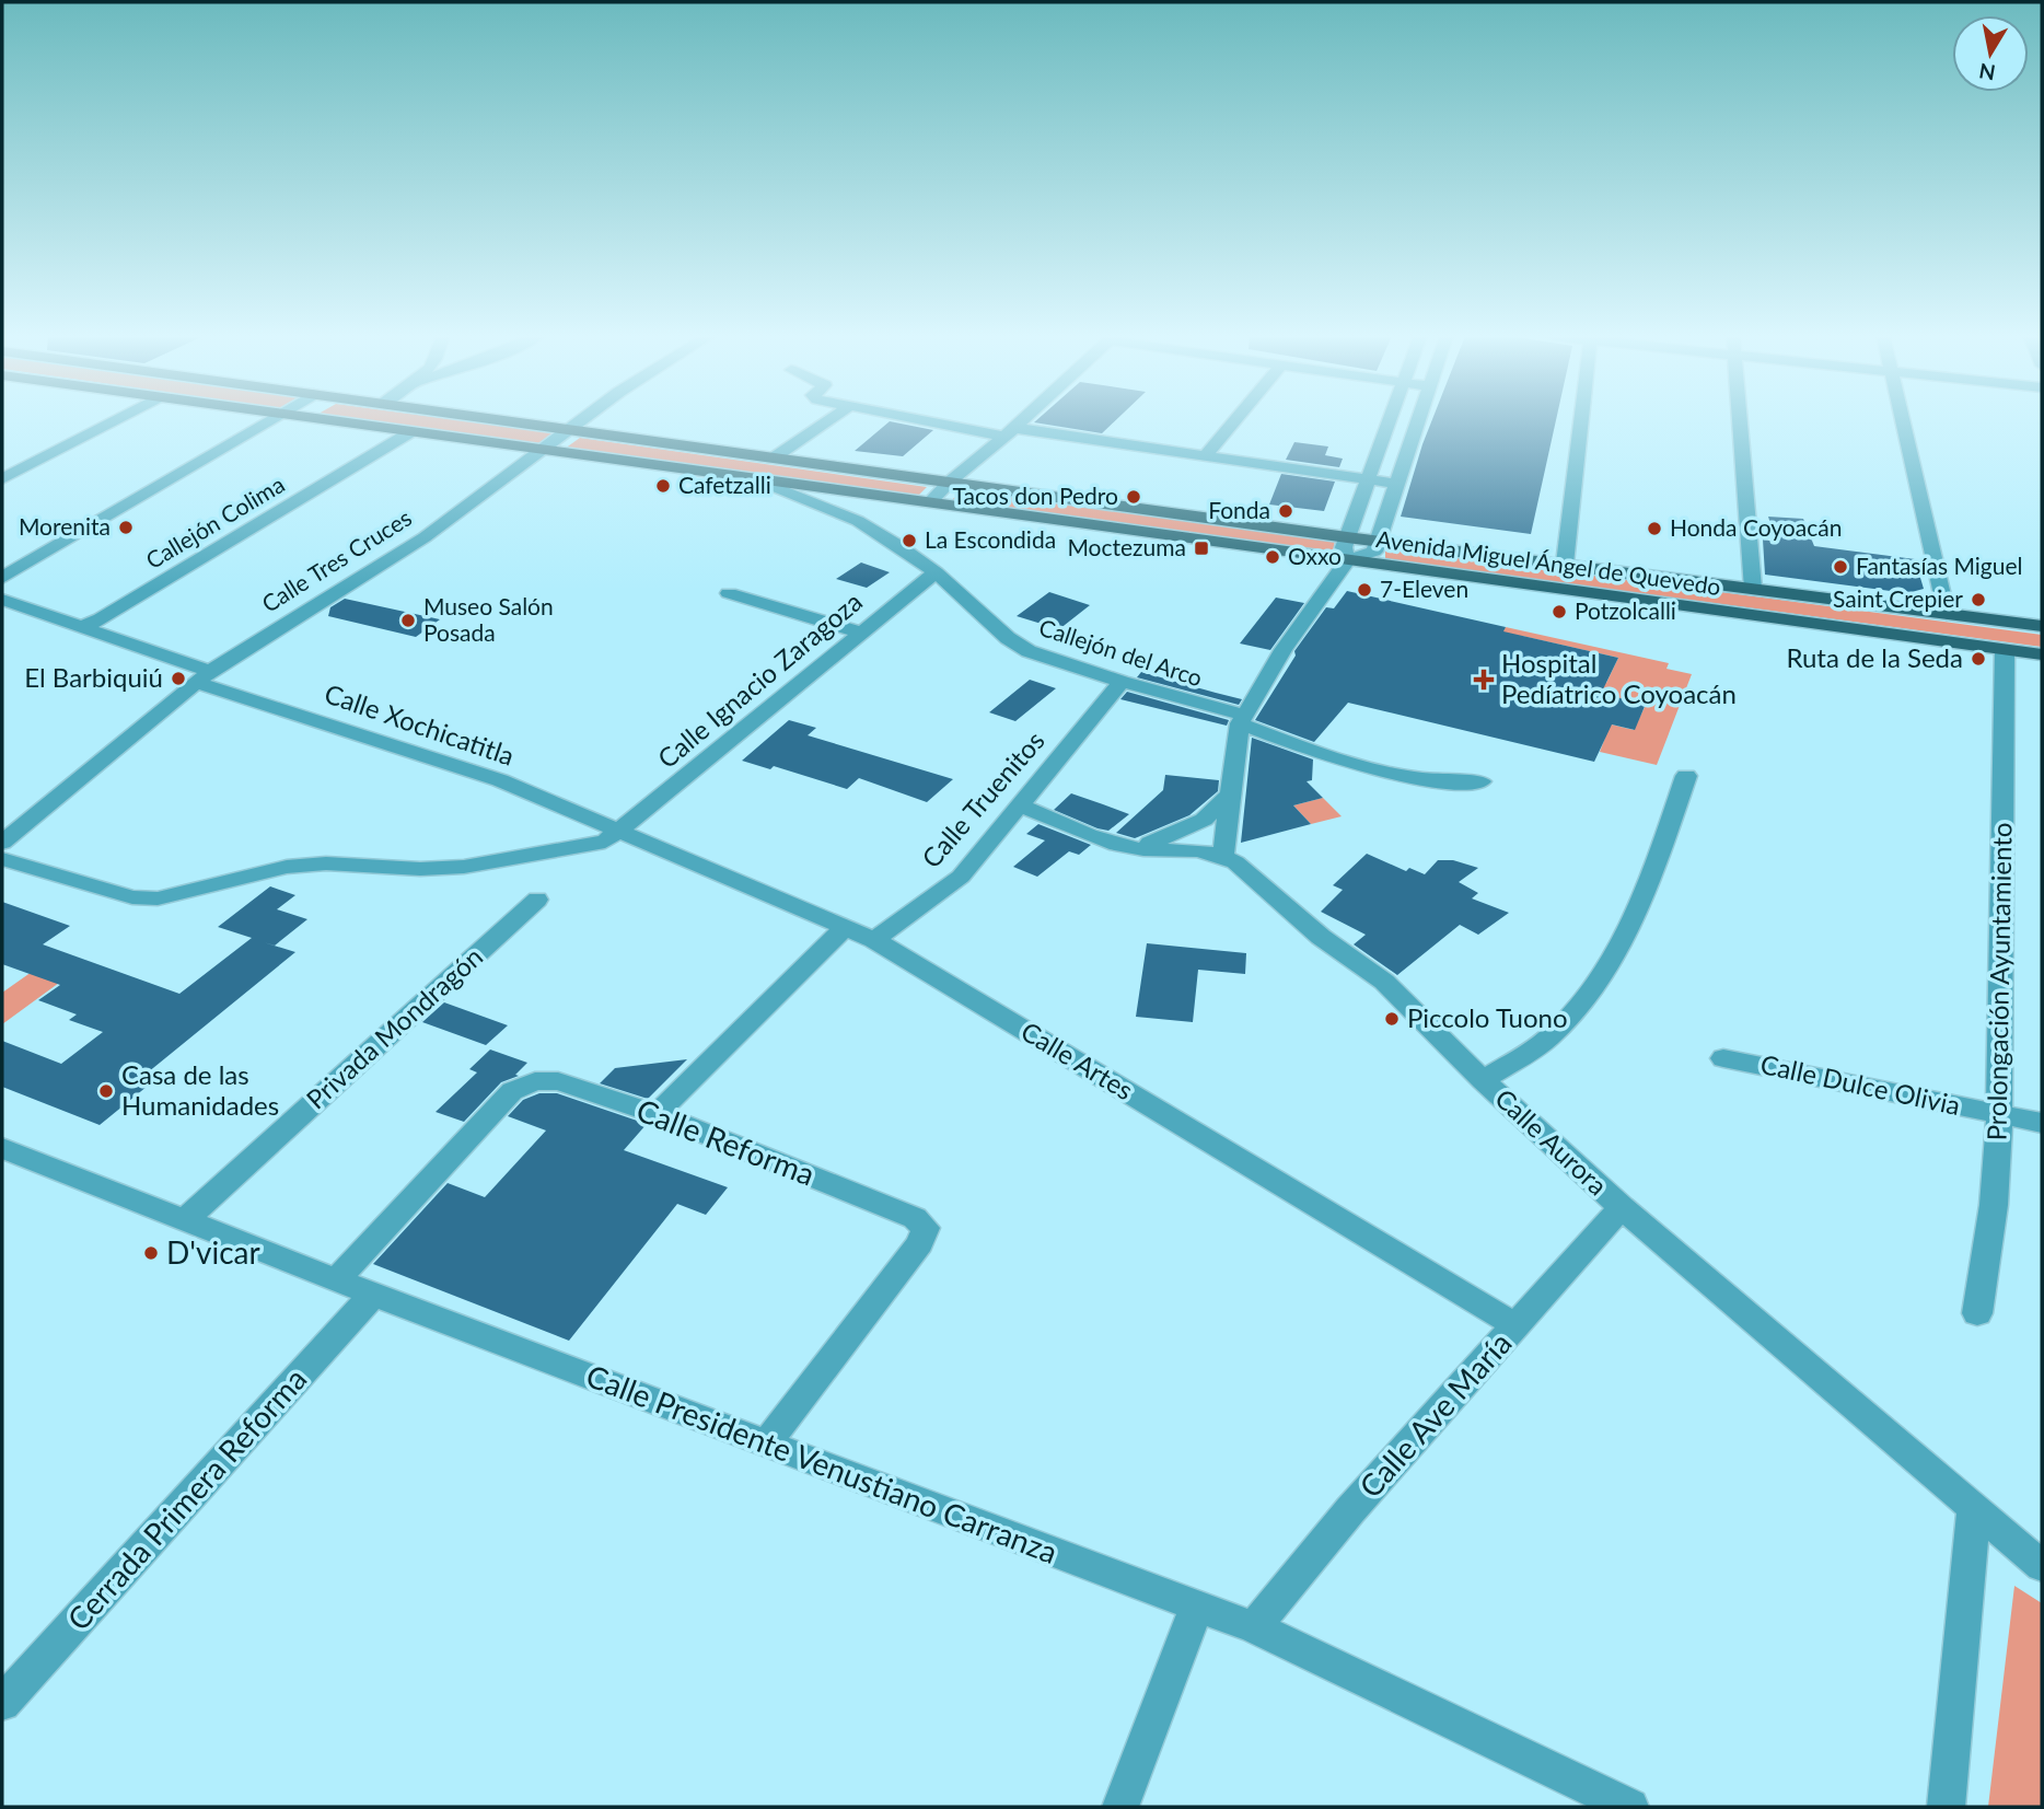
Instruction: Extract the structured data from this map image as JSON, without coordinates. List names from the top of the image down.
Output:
{
  "streets": {
    "main road": ["Avenida Miguel Ángel de Quevedo"],
    "street": [
      "Callejón Colima",
      "Calle Tres Cruces",
      "Callejón del Arco",
      "Calle Ignacio Zaragoza",
      "Calle Xochicatitla",
      "Calle Truenitos",
      "Prolongación Ayuntamiento",
      "Privada Mondragón",
      "Calle Artes",
      "Calle Dulce Olivia",
      "Calle Reforma",
      "Calle Aurora",
      "Calle Ave María",
      "Calle Presidente Venustiano Carranza",
      "Cerrada Primera Reforma"
    ]
  },
  "crossings": [
    ["Callejón Colima", "Avenida Miguel Ángel de Quevedo"],
    ["Callejón Colima", "Calle Xochicatitla"],
    ["Calle Tres Cruces", "Avenida Miguel Ángel de Quevedo"],
    ["Calle Tres Cruces", "Calle Xochicatitla"],
    ["Avenida Miguel Ángel de Quevedo", "Callejón del Arco"],
    ["Avenida Miguel Ángel de Quevedo", "Prolongación Ayuntamiento"],
    ["Callejón del Arco", "Calle Ignacio Zaragoza"],
    ["Callejón del Arco", "Calle Truenitos"],
    ["Calle Ignacio Zaragoza", "Calle Xochicatitla"],
    ["Calle Ignacio Zaragoza", "Calle Artes"],
    ["Calle Xochicatitla", "Calle Artes"],
    ["Calle Truenitos", "Calle Artes"],
    ["Prolongación Ayuntamiento", "Calle Dulce Olivia"],
    ["Privada Mondragón", "Calle Presidente Venustiano Carranza"],
    ["Calle Artes", "Calle Ave María"],
    ["Calle Reforma", "Calle Presidente Venustiano Carranza"],
    ["Calle Aurora", "Calle Ave María"],
    ["Calle Ave María", "Calle Presidente Venustiano Carranza"],
    ["Calle Presidente Venustiano Carranza", "Cerrada Primera Reforma"]
  ],
  "places": {
    "other": [
      "Cafetzalli",
      "Tacos don Pedro",
      "Fonda",
      "Morenita",
      "Honda Coyoacán",
      "La Escondida",
      "Oxxo",
      "Fantasías Miguel",
      "7-Eleven",
      "Saint Crepier",
      "Potzolcalli",
      "Museo Salón Posada",
      "Ruta de la Seda",
      "El Barbiquiú",
      "Piccolo Tuono",
      "Casa de las Humanidades",
      "D'vicar"
    ],
    "transit": ["Moctezuma"],
    "health": ["Hospital Pedíatrico Coyoacán"]
  },
  "north": "bottom"
}
